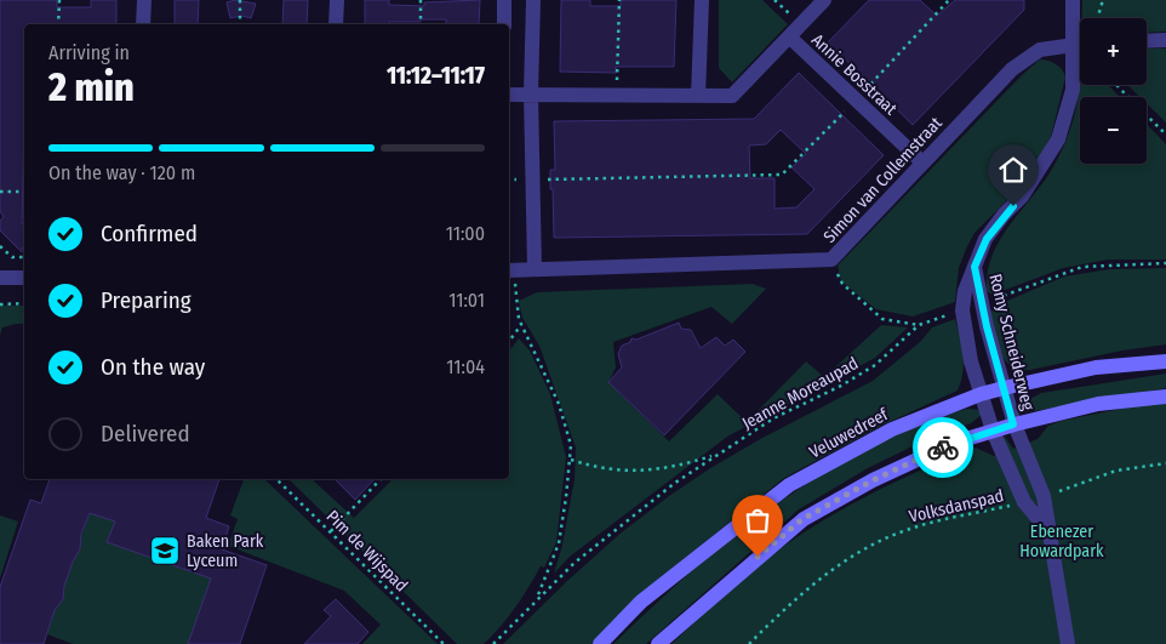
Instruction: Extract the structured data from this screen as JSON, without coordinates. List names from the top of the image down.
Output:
{
  "streets": {
    "main road": ["Veluwedreef"],
    "street": ["Annie Bosstraat", "Simon van Collemstraat", "Romy Schneiderweg"],
    "path": ["Jeanne Moreaupad", "Volksdanspad", "Pim de Wijspad"]
  },
  "crossings": [
    ["Annie Bosstraat", "Simon van Collemstraat"],
    ["Simon van Collemstraat", "Romy Schneiderweg"],
    ["Romy Schneiderweg", "Jeanne Moreaupad"],
    ["Romy Schneiderweg", "Veluwedreef"],
    ["Romy Schneiderweg", "Volksdanspad"]
  ],
  "parks": ["Ebenezer Howardpark"],
  "places": {
    "school or university": ["Baken Park Lyceum"]
  },
  "page": {
    "map_buttons": ["+", "−"],
    "heading": ["2 min", "Arriving in", "11:12–11:17"],
    "bar": "On the way · 120 m",
    "list": [
      ["Confirmed", "11:00"],
      ["Preparing", "11:01"],
      ["On the way", "11:04"],
      "Delivered"
    ]
  }
}
